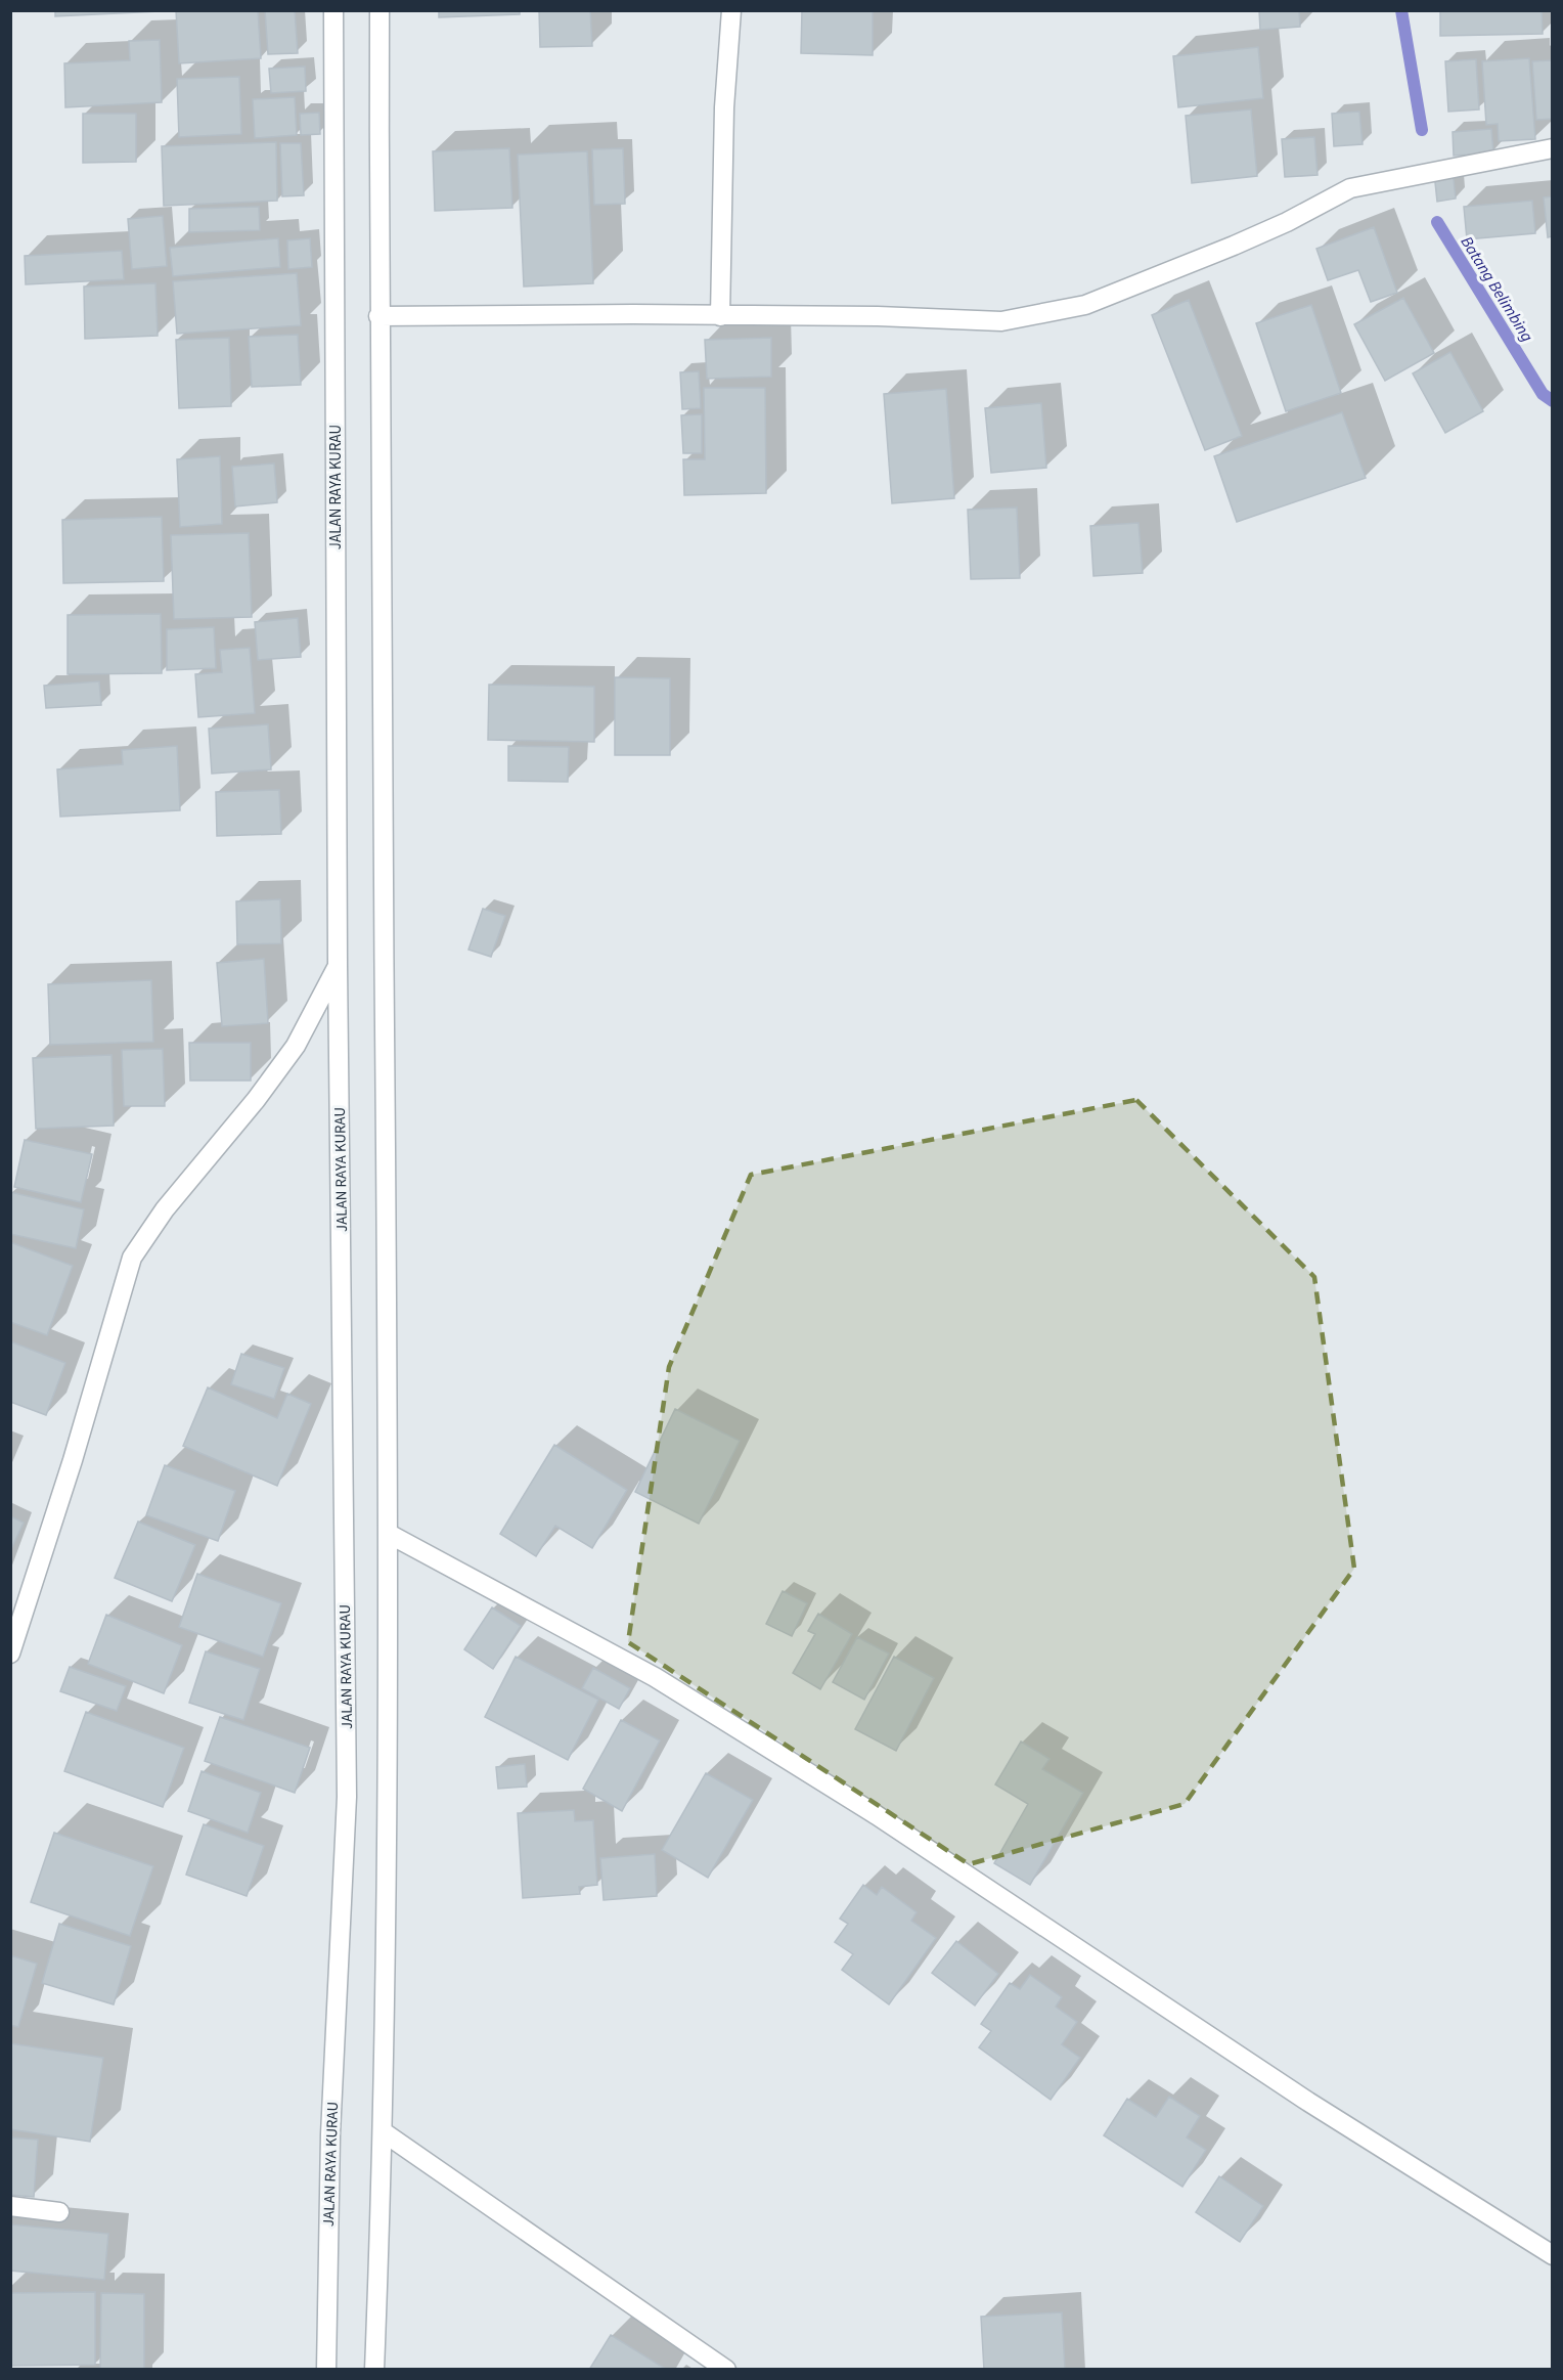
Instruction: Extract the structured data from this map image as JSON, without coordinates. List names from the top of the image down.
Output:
{
  "streets": {
    "street": ["JALAN RAYA KURAU"]
  },
  "water": ["Batang Belimbing"]
}
